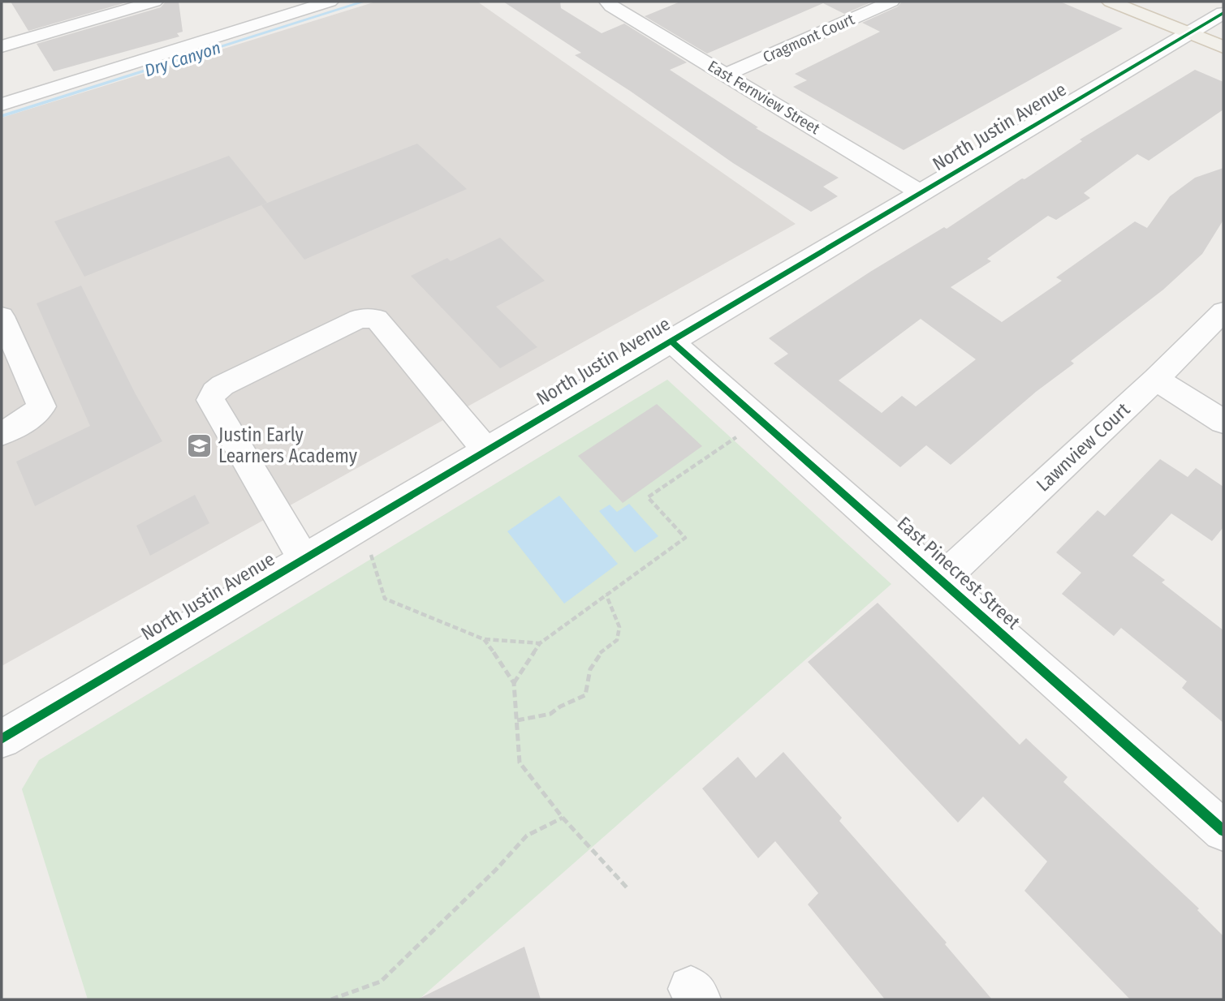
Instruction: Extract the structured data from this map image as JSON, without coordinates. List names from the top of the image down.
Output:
{
  "streets": {
    "street": [
      "Cragmont Court",
      "East Fernview Street",
      "North Justin Avenue",
      "Lawnview Court",
      "East Pinecrest Street"
    ]
  },
  "crossings": [
    ["Cragmont Court", "East Fernview Street"],
    ["East Fernview Street", "North Justin Avenue"],
    ["North Justin Avenue", "East Pinecrest Street"],
    ["Lawnview Court", "East Pinecrest Street"]
  ],
  "water": ["Dry Canyon"],
  "places": {
    "school or university": ["Justin Early Learners Academy"]
  }
}
